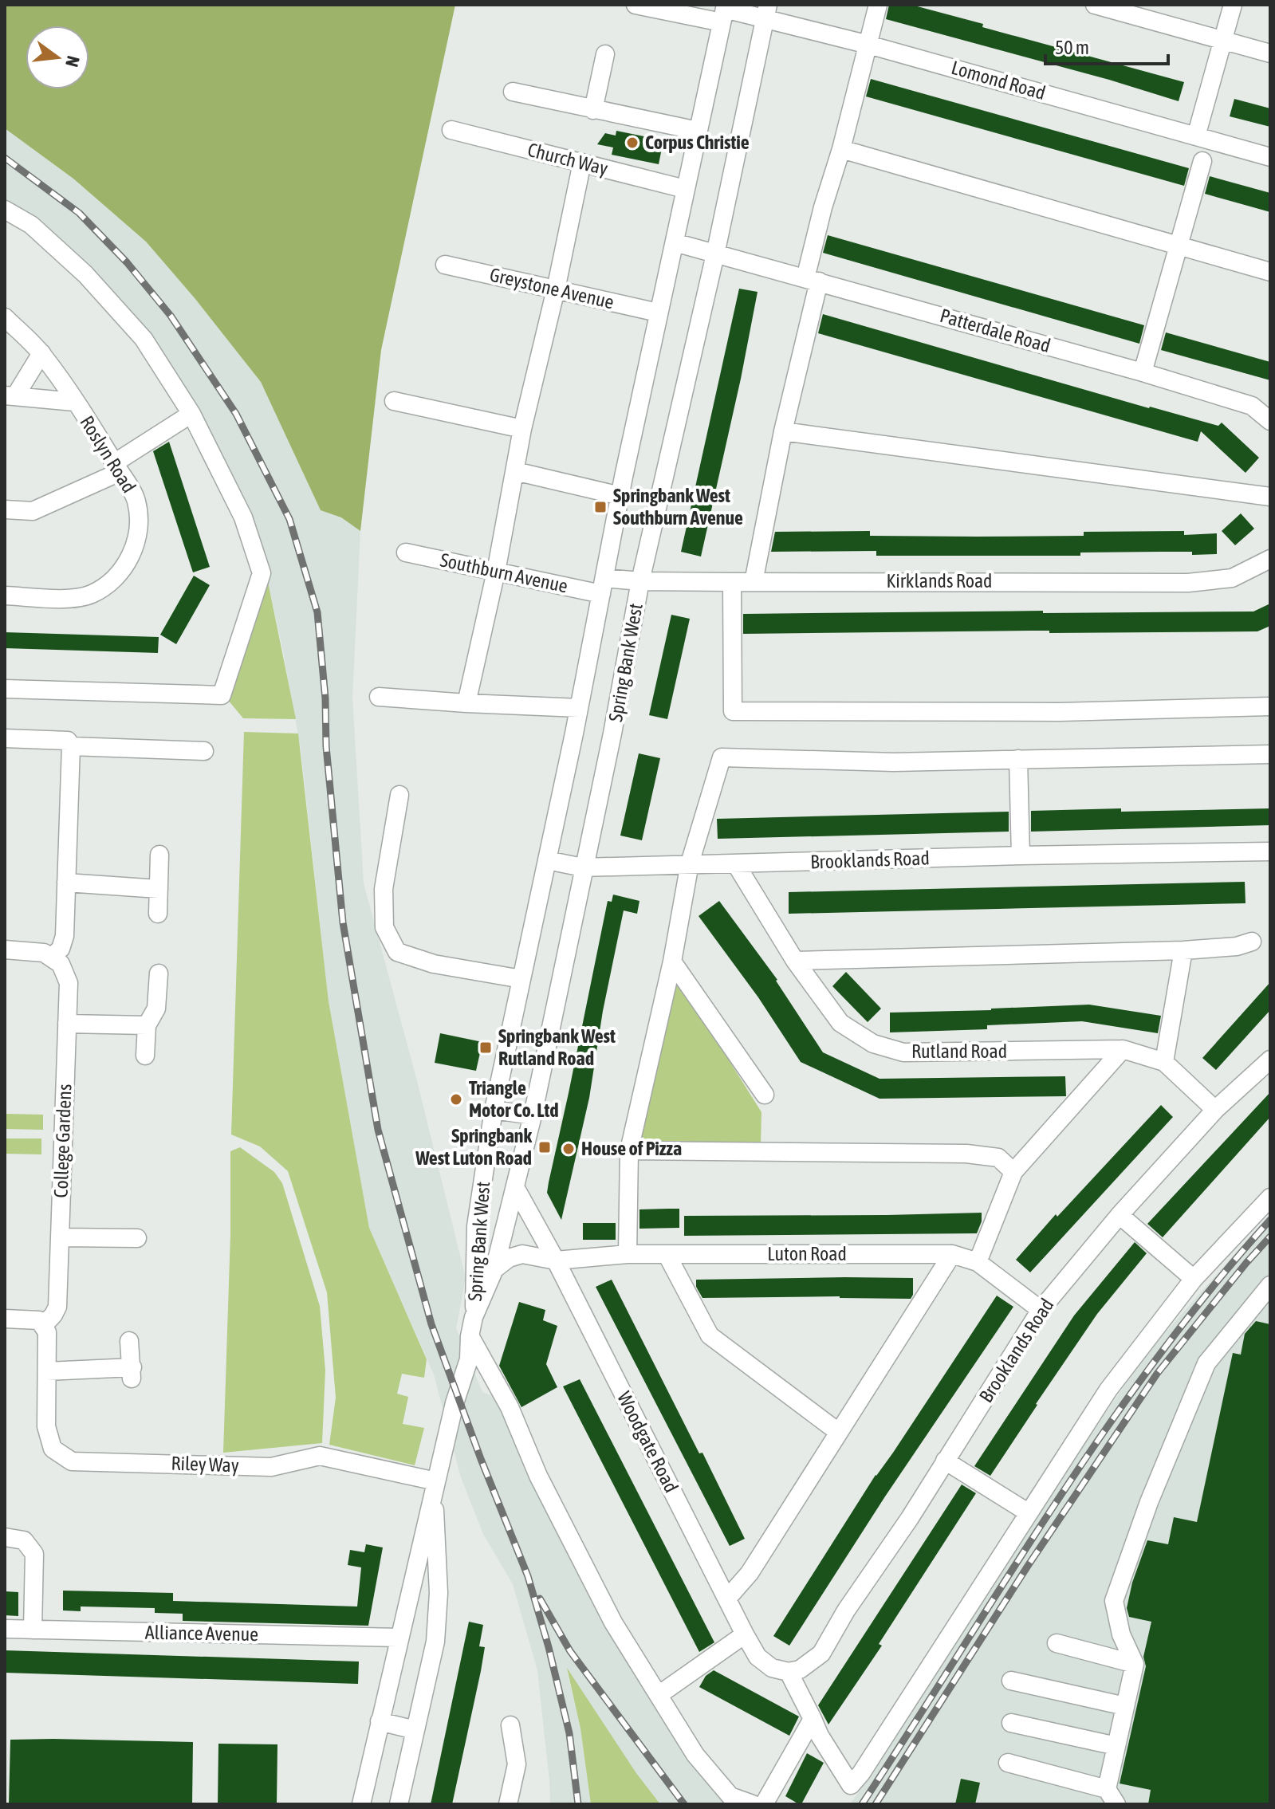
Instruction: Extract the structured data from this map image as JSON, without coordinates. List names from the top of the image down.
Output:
{
  "streets": {
    "street": [
      "Lomond Road",
      "Church Way",
      "Greystone Avenue",
      "Patterdale Road",
      "Roslyn Road",
      "Southburn Avenue",
      "Kirklands Road",
      "Spring Bank West",
      "Brooklands Road",
      "Rutland Road",
      "College Gardens",
      "Luton Road",
      "Woodgate Road",
      "Riley Way",
      "Alliance Avenue"
    ]
  },
  "crossings": [
    ["Lomond Road", "Spring Bank West"],
    ["Church Way", "Spring Bank West"],
    ["Greystone Avenue", "Spring Bank West"],
    ["Patterdale Road", "Spring Bank West"],
    ["Southburn Avenue", "Kirklands Road"],
    ["Southburn Avenue", "Spring Bank West"],
    ["Kirklands Road", "Spring Bank West"],
    ["Spring Bank West", "Brooklands Road"],
    ["Spring Bank West", "Luton Road"],
    ["Spring Bank West", "Woodgate Road"],
    ["Spring Bank West", "Riley Way"],
    ["Spring Bank West", "Alliance Avenue"],
    ["Brooklands Road", "Rutland Road"],
    ["Brooklands Road", "Luton Road"],
    ["Brooklands Road", "Woodgate Road"],
    ["College Gardens", "Riley Way"],
    ["Luton Road", "Woodgate Road"]
  ],
  "places": {
    "other": ["Corpus Christie", "Triangle Motor Co. Ltd", "House of Pizza"],
    "transit": ["Springbank West Southburn Avenue", "Springbank West Rutland Road", "Springbank West Luton Road"]
  },
  "scale_bar": "50 m",
  "north": "right"
}
